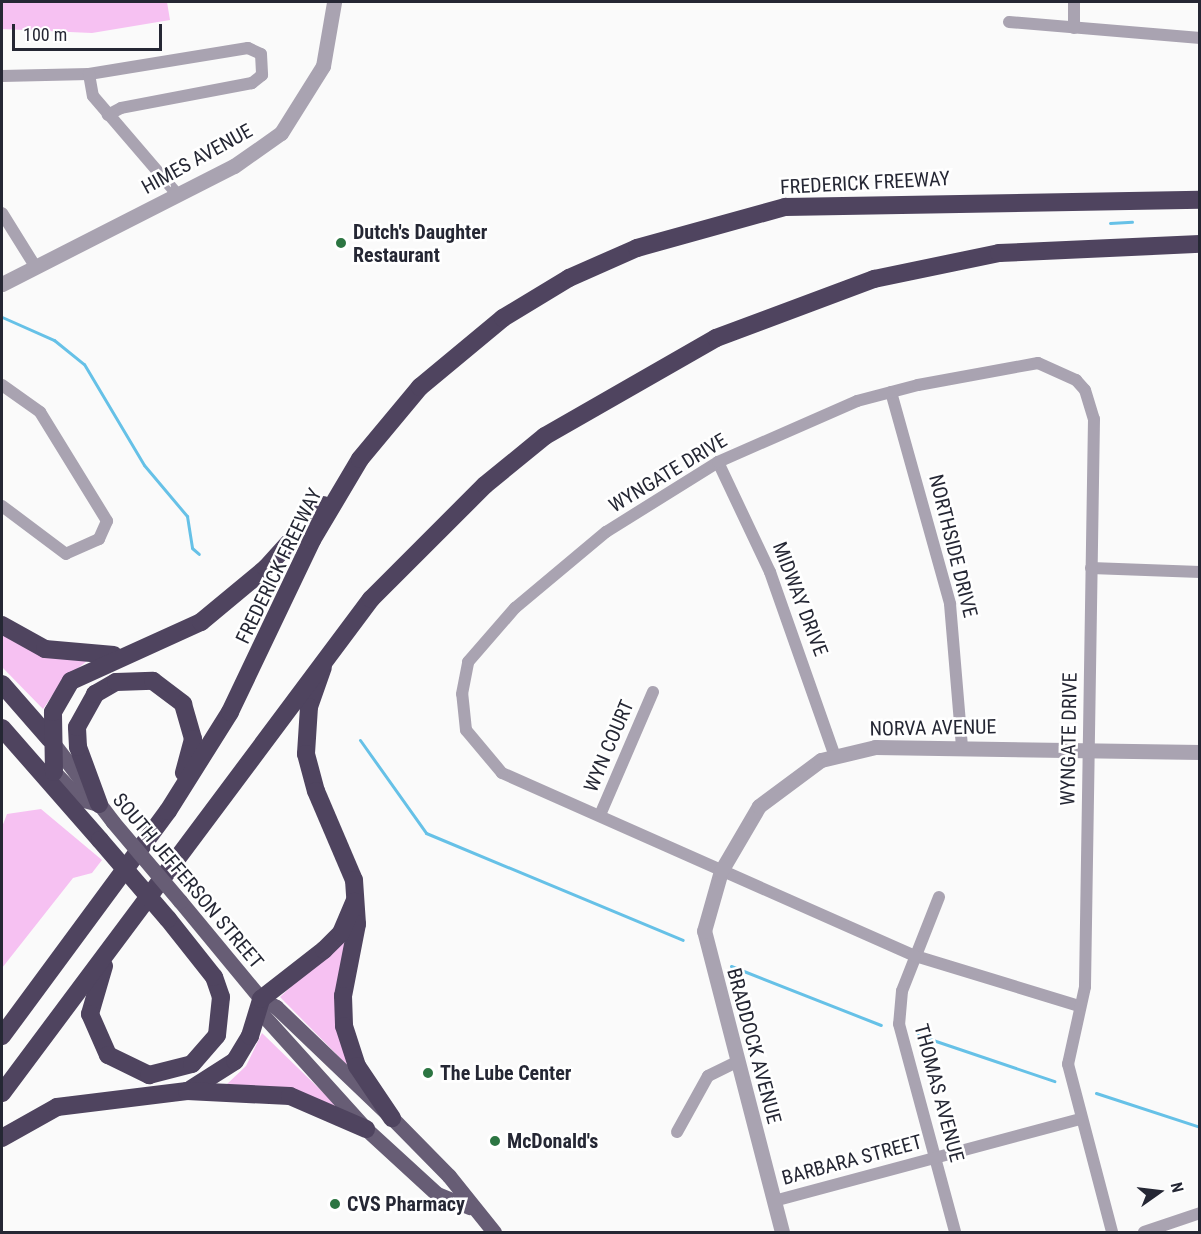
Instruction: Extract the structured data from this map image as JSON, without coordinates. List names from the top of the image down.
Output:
{
  "streets": {
    "highway": ["FREDERICK FREEWAY"],
    "main road": ["SOUTH JEFFERSON STREET"],
    "street": [
      "HIMES AVENUE",
      "WYNGATE DRIVE",
      "NORTHSIDE DRIVE",
      "MIDWAY DRIVE",
      "NORVA AVENUE",
      "WYN COURT",
      "BRADDOCK AVENUE",
      "THOMAS AVENUE",
      "BARBARA STREET"
    ]
  },
  "crossings": [
    ["WYNGATE DRIVE", "NORTHSIDE DRIVE"],
    ["WYNGATE DRIVE", "MIDWAY DRIVE"],
    ["WYNGATE DRIVE", "NORVA AVENUE"],
    ["WYNGATE DRIVE", "WYN COURT"],
    ["WYNGATE DRIVE", "BRADDOCK AVENUE"],
    ["WYNGATE DRIVE", "THOMAS AVENUE"],
    ["WYNGATE DRIVE", "BARBARA STREET"],
    ["NORTHSIDE DRIVE", "NORVA AVENUE"],
    ["MIDWAY DRIVE", "NORVA AVENUE"],
    ["NORVA AVENUE", "BRADDOCK AVENUE"],
    ["BRADDOCK AVENUE", "BARBARA STREET"],
    ["THOMAS AVENUE", "BARBARA STREET"]
  ],
  "places": [
    "Dutch's Daughter Restaurant",
    "The Lube Center",
    "McDonald's",
    "CVS Pharmacy"
  ],
  "scale_bar": "100 m",
  "north": "right"
}
